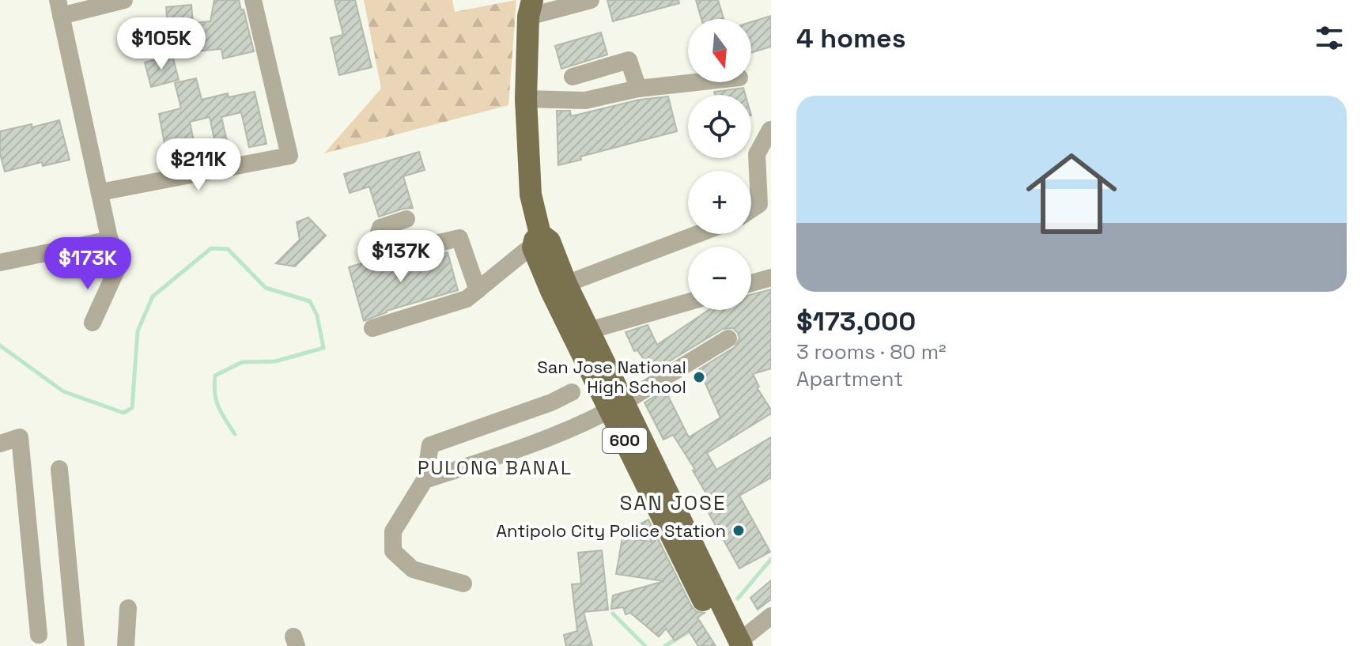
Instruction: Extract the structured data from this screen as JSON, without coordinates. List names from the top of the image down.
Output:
{
  "streets": {
    "main road": ["600"]
  },
  "districts": ["PULONG BANAL", "SAN JOSE"],
  "places": ["San Jose National High School", "Antipolo City Police Station"],
  "north": "bottom",
  "page": {
    "heading": "4 homes",
    "price": [
      "$105K",
      "$211K",
      "$137K",
      "$173K"
    ],
    "map_buttons": ["+", "−"],
    "list": [
      {
        "name": "$173,000",
        "note": "3 rooms · 80 m² · Apartment"
      }
    ]
  }
}
